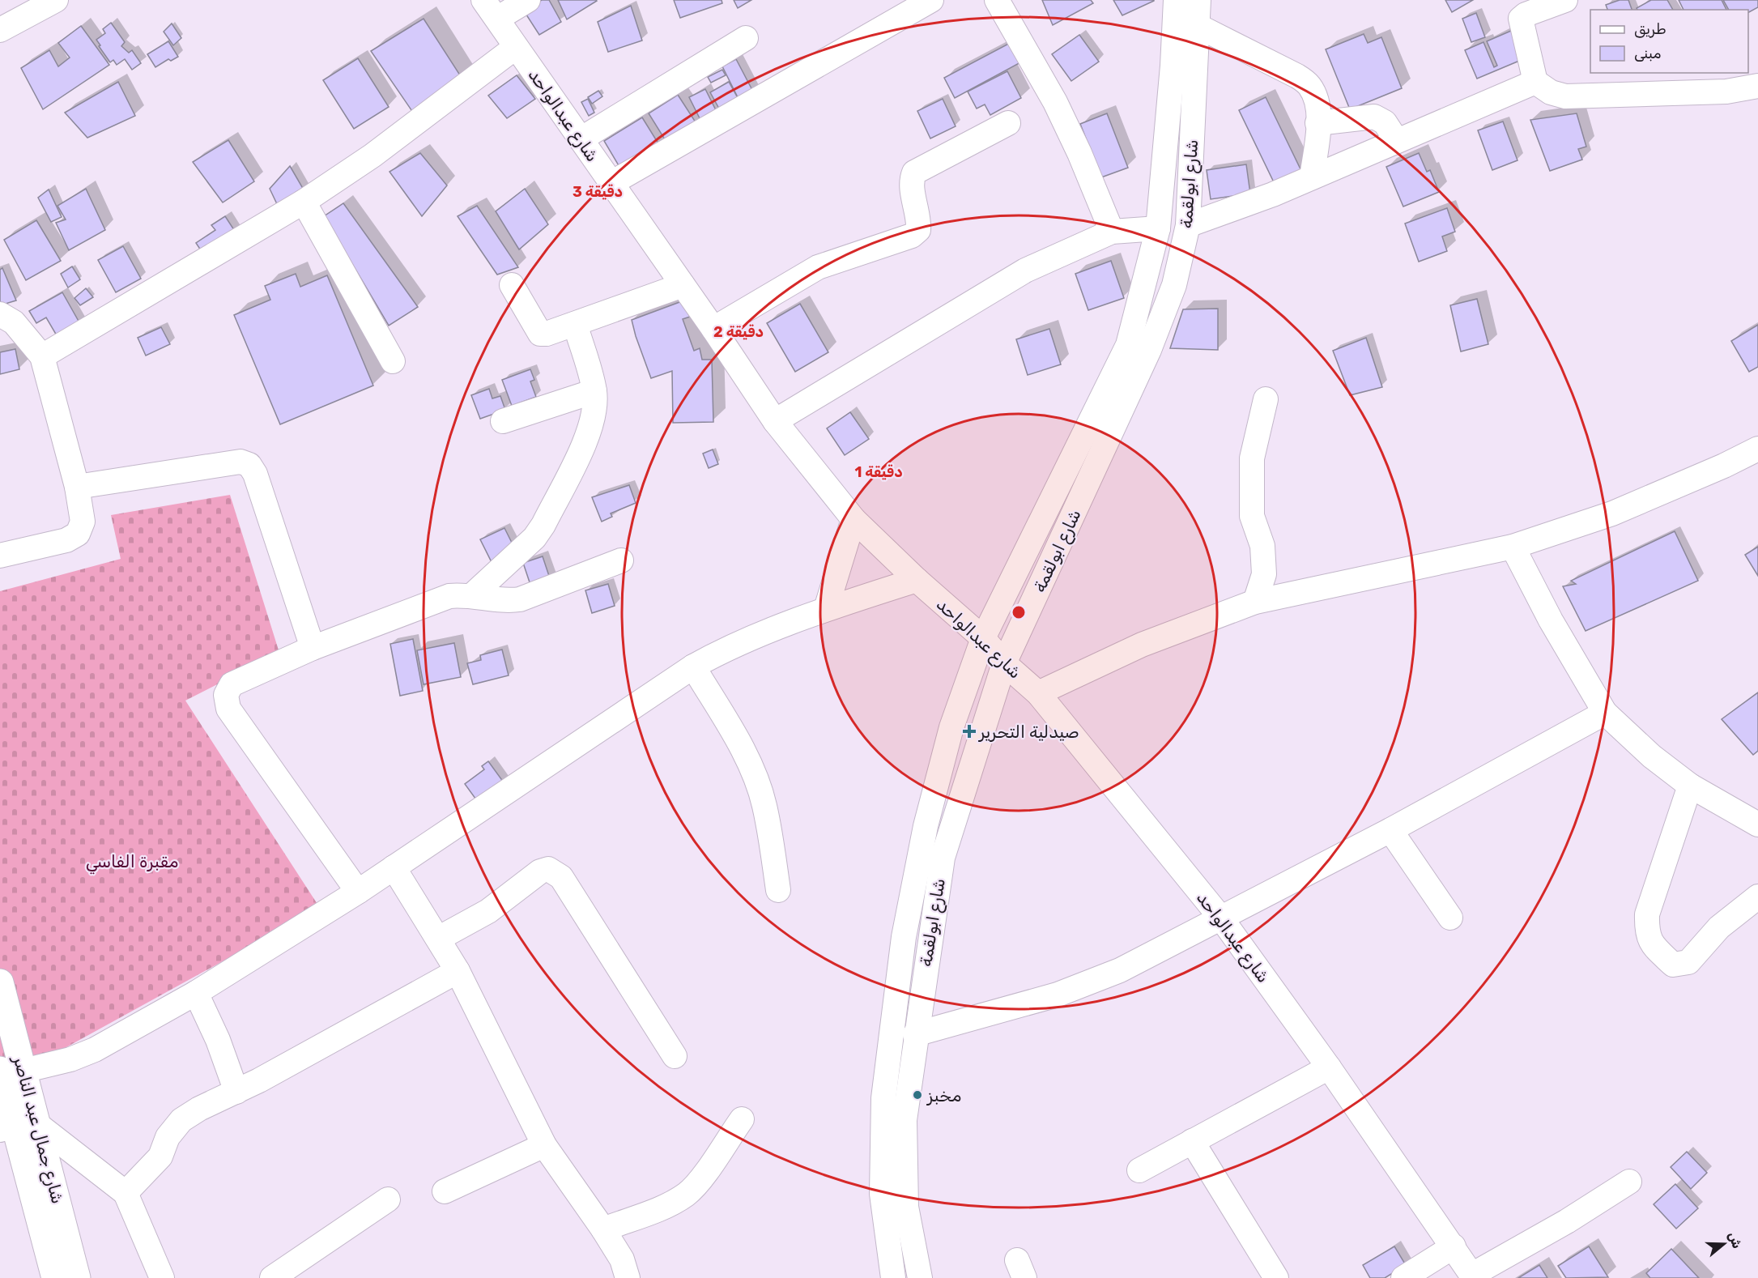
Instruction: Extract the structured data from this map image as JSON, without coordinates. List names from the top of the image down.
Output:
{
  "streets": {
    "main road": ["شارع جمال عبد الناصر"],
    "street": ["شارع عبدالواحد", "شارع ابولقمة"]
  },
  "crossings": [
    ["شارع عبدالواحد", "شارع ابولقمة"]
  ],
  "parks": ["مقبرة الفاسي"],
  "places": {
    "health": ["صيدلية التحرير"],
    "other": ["مخبز"]
  },
  "legend": ["طريق", "مبنى"],
  "north": "right",
  "rings": ["3 دقيقة", "2 دقيقة", "1 دقيقة"]
}
